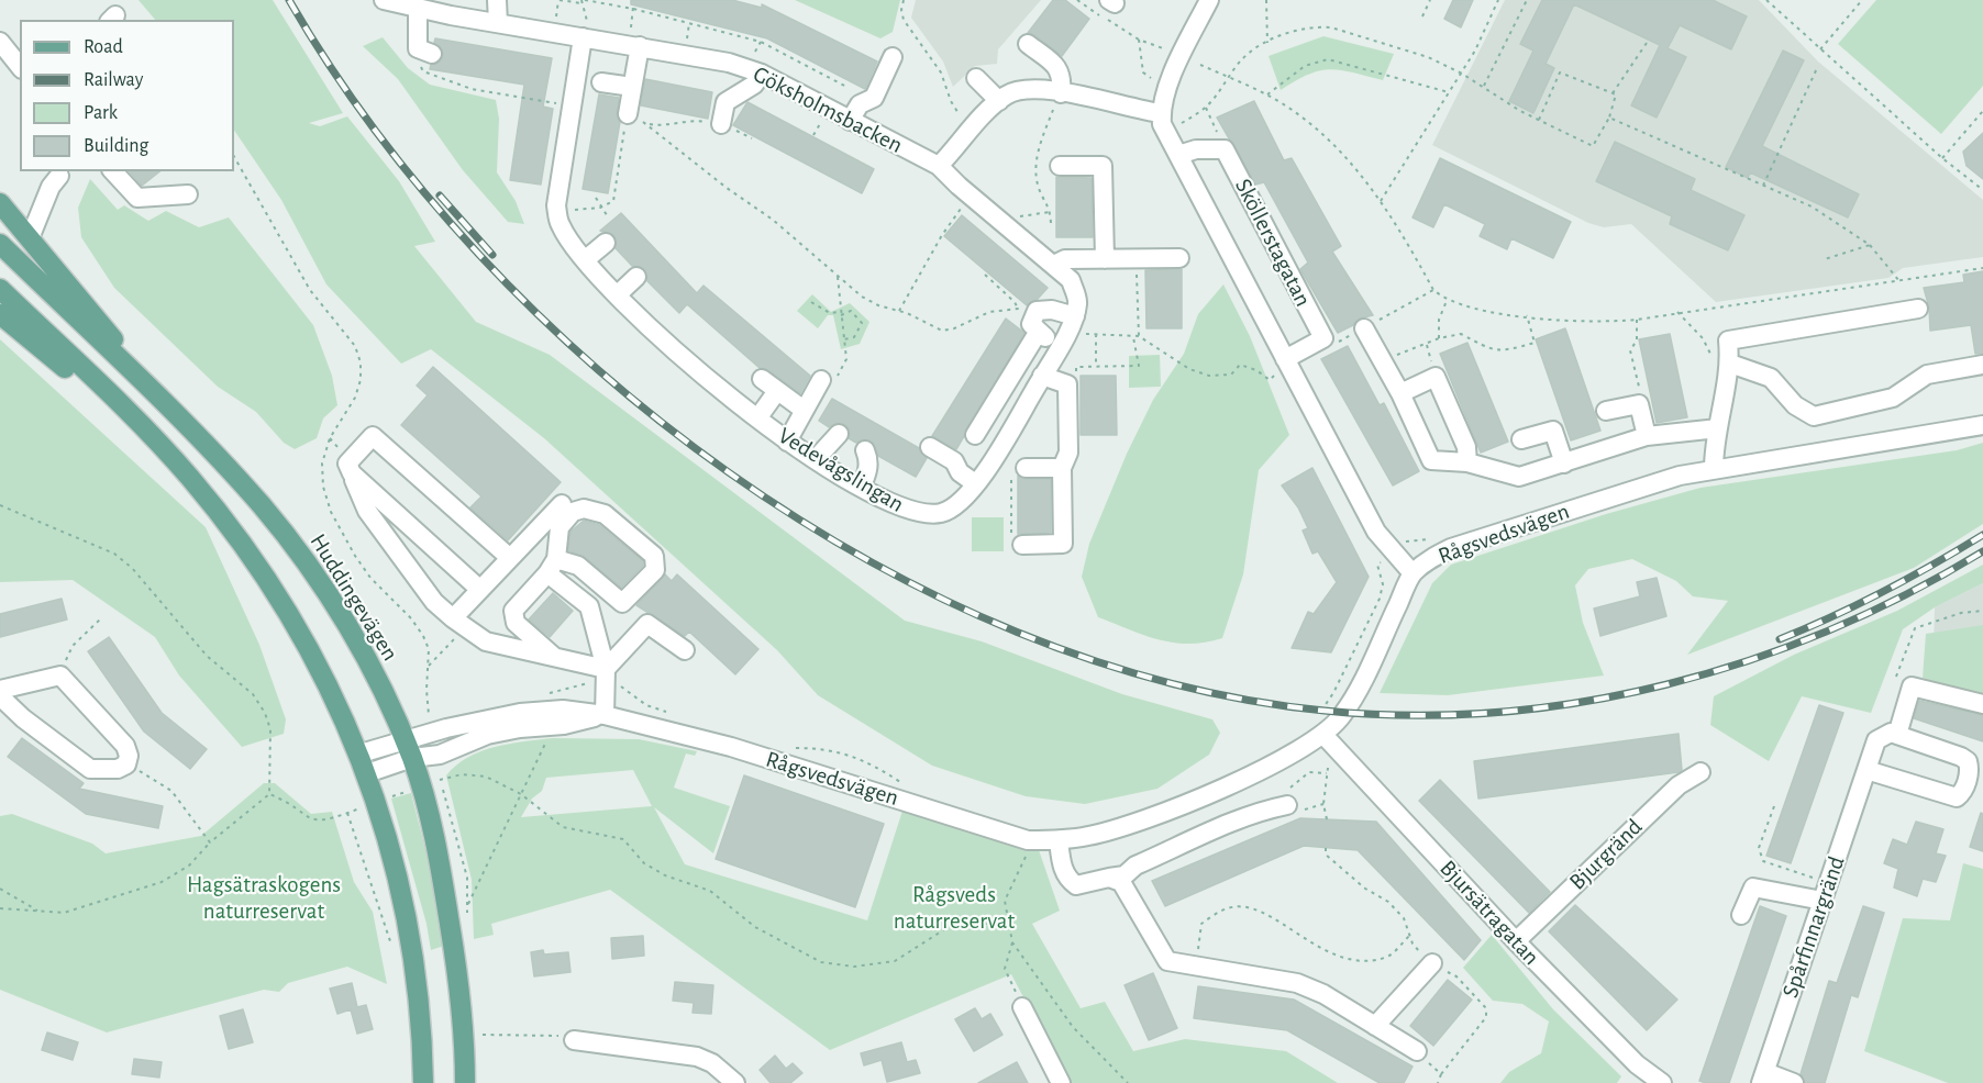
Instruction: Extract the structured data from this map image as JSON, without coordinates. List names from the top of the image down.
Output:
{
  "streets": {
    "main road": ["Huddingevägen"],
    "street": [
      "Göksholmsbacken",
      "Sköllerstagatan",
      "Vedevågslingan",
      "Rågsvedsvägen",
      "Bjurgränd",
      "Bjursätragatan",
      "Spårfinnargränd"
    ]
  },
  "crossings": [
    ["Göksholmsbacken", "Vedevågslingan"],
    ["Sköllerstagatan", "Rågsvedsvägen"],
    ["Rågsvedsvägen", "Huddingevägen"],
    ["Rågsvedsvägen", "Bjursätragatan"],
    ["Bjurgränd", "Bjursätragatan"]
  ],
  "parks": ["Hagsätraskogens naturreservat", "Rågsveds naturreservat"],
  "legend": [
    "Road",
    "Railway",
    "Park",
    "Building"
  ]
}
